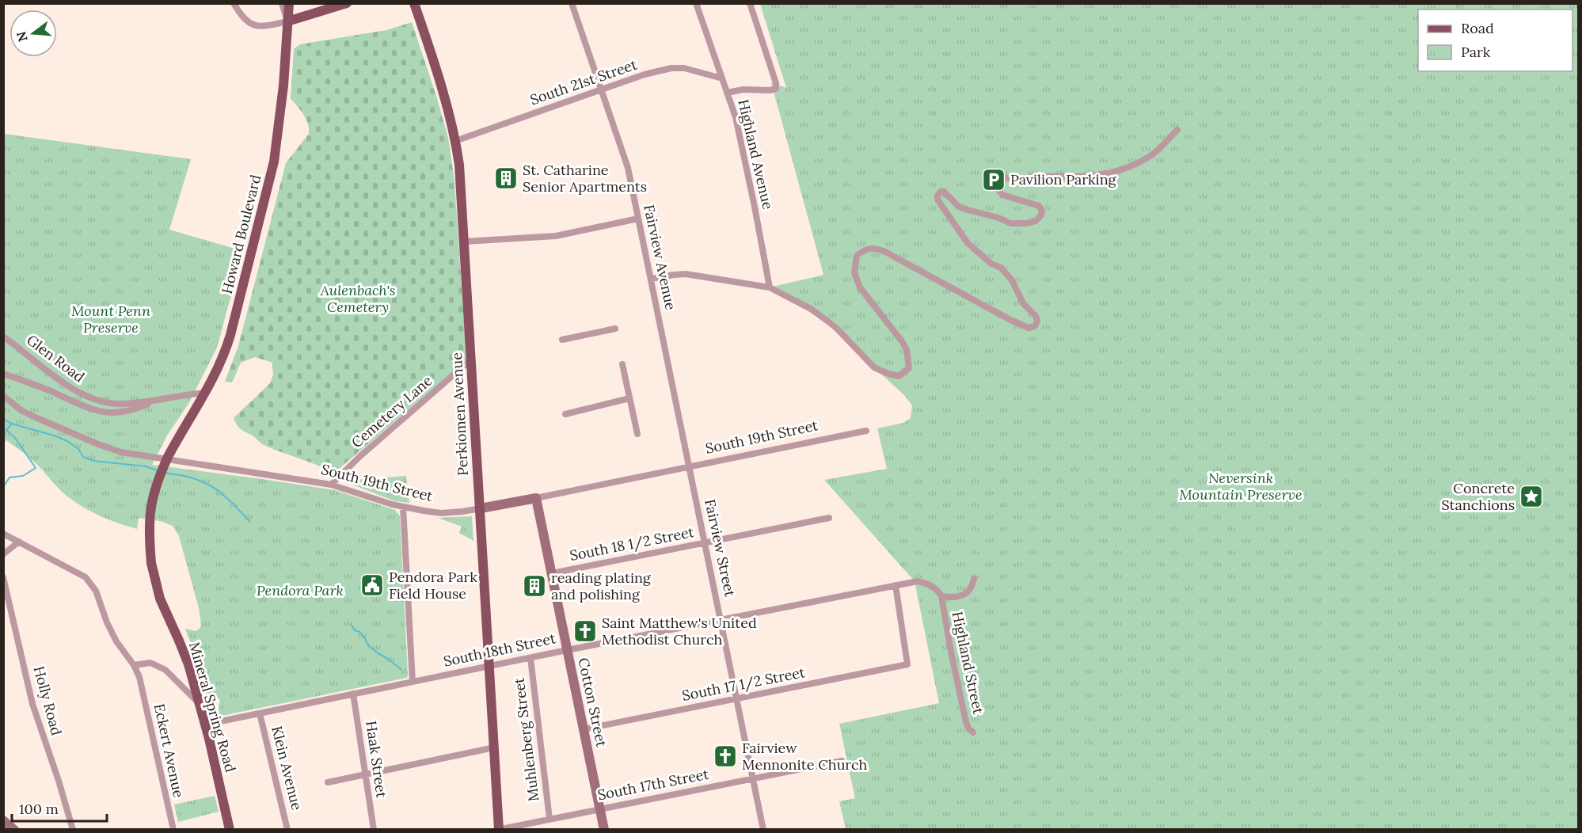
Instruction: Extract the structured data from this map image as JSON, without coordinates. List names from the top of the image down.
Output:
{
  "streets": {
    "main road": ["Howard Boulevard", "Perkiomen Avenue", "Mineral Spring Road"],
    "street": [
      "South 21st Street",
      "Highland Avenue",
      "Fairview Avenue",
      "Glen Road",
      "Cemetery Lane",
      "South 19th Street",
      "South 18 1/2 Street",
      "Fairview Street",
      "South 18th Street",
      "Highland Street",
      "South 17 1/2 Street",
      "Holly Road",
      "Cotton Street",
      "Muhlenberg Street",
      "Eckert Avenue",
      "Haak Street",
      "Klein Avenue",
      "South 17th Street"
    ]
  },
  "crossings": [
    ["South 21st Street", "Highland Avenue"],
    ["South 21st Street", "Fairview Avenue"],
    ["South 21st Street", "Perkiomen Avenue"],
    ["Howard Boulevard", "Glen Road"],
    ["Howard Boulevard", "Mineral Spring Road"],
    ["Fairview Avenue", "South 19th Street"],
    ["Fairview Avenue", "Fairview Street"],
    ["Cemetery Lane", "Perkiomen Avenue"],
    ["Cemetery Lane", "South 19th Street"],
    ["Perkiomen Avenue", "South 19th Street"],
    ["Perkiomen Avenue", "South 18th Street"],
    ["Perkiomen Avenue", "South 17th Street"],
    ["South 19th Street", "Fairview Street"],
    ["South 19th Street", "Cotton Street"],
    ["South 18 1/2 Street", "Fairview Street"],
    ["South 18 1/2 Street", "Cotton Street"],
    ["Fairview Street", "South 18th Street"],
    ["Fairview Street", "South 17 1/2 Street"],
    ["Fairview Street", "South 17th Street"],
    ["South 18th Street", "Highland Street"],
    ["South 18th Street", "South 17 1/2 Street"],
    ["South 18th Street", "Cotton Street"],
    ["South 18th Street", "Mineral Spring Road"],
    ["South 18th Street", "Muhlenberg Street"],
    ["South 18th Street", "Haak Street"],
    ["South 18th Street", "Klein Avenue"],
    ["South 17 1/2 Street", "Cotton Street"],
    ["Cotton Street", "South 17th Street"],
    ["Muhlenberg Street", "South 17th Street"]
  ],
  "parks": [
    "Aulenbach's Cemetery",
    "Mount Penn Preserve",
    "Neversink Mountain Preserve",
    "Pendora Park"
  ],
  "places": {
    "building": ["St. Catharine Senior Apartments", "reading plating and polishing"],
    "parking": ["Pavilion Parking"],
    "place": ["Concrete Stanchions"],
    "public building": ["Pendora Park Field House"],
    "church": ["Saint Matthew's United Methodist Church", "Fairview Mennonite Church"]
  },
  "legend": ["Road", "Park"],
  "scale_bar": "100 m",
  "north": "left"
}
